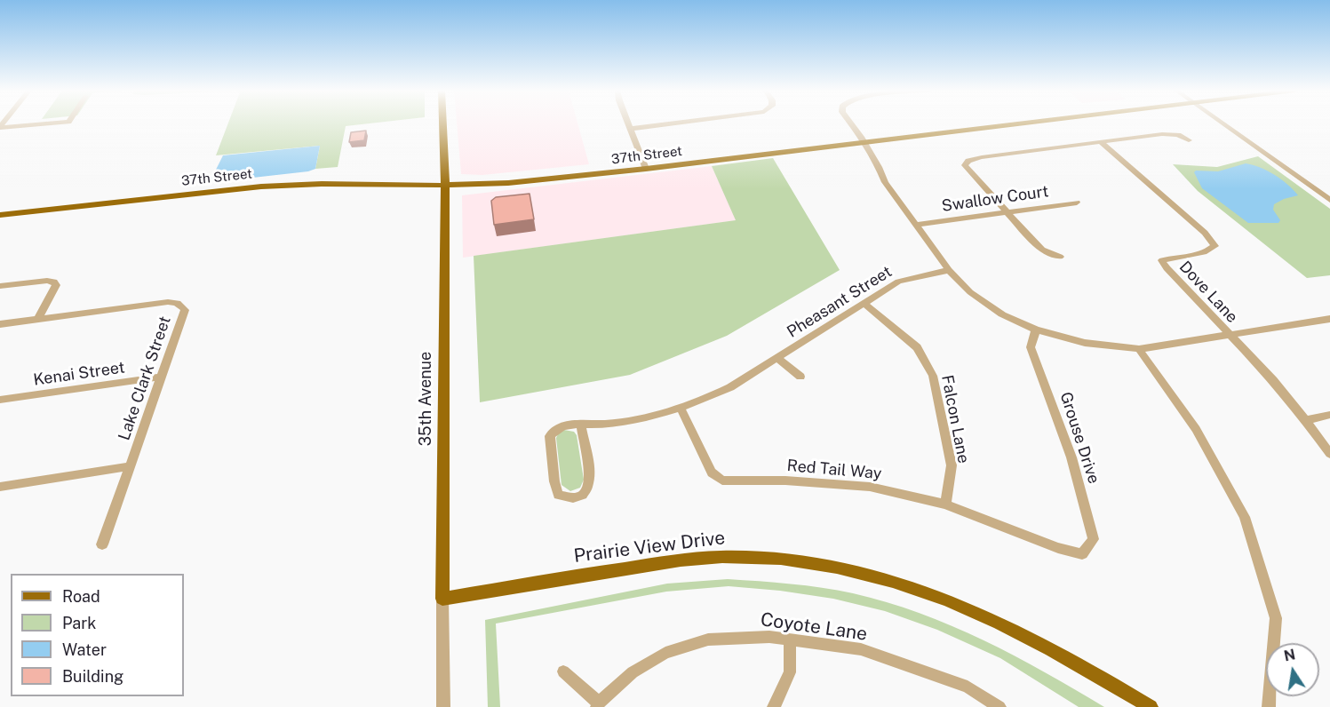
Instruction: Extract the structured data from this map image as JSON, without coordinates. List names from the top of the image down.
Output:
{
  "streets": {
    "main road": ["37th Street", "35th Avenue", "Prairie View Drive"],
    "street": [
      "Swallow Court",
      "Dove Lane",
      "Pheasant Street",
      "Kenai Street",
      "Lake Clark Street",
      "Falcon Lane",
      "Grouse Drive",
      "Red Tail Way",
      "Coyote Lane"
    ]
  },
  "crossings": [
    ["37th Street", "35th Avenue"],
    ["Pheasant Street", "Falcon Lane"],
    ["Pheasant Street", "Red Tail Way"],
    ["Kenai Street", "Lake Clark Street"],
    ["35th Avenue", "Prairie View Drive"],
    ["Falcon Lane", "Red Tail Way"],
    ["Grouse Drive", "Red Tail Way"]
  ],
  "legend": [
    "Road",
    "Park",
    "Water",
    "Building"
  ],
  "north": "top"
}
